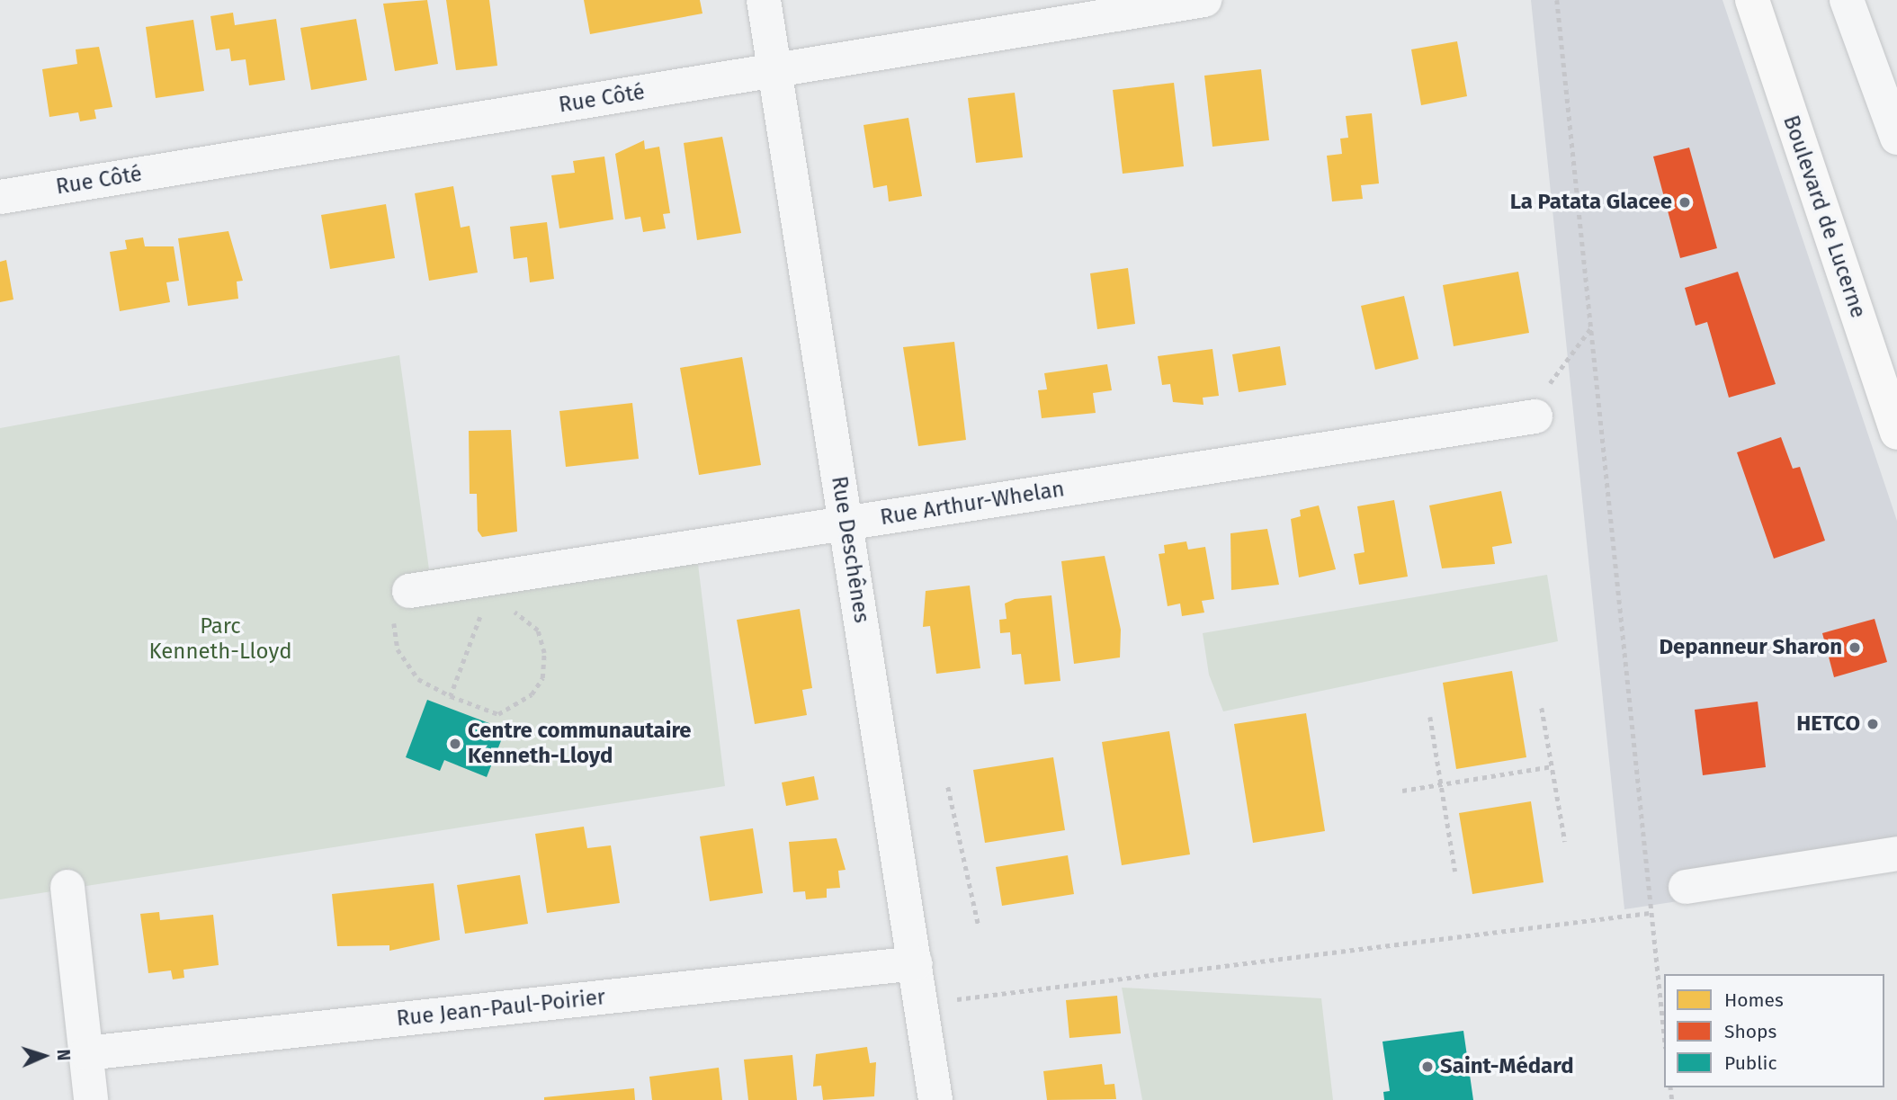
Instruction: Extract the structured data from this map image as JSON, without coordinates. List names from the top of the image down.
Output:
{
  "streets": {
    "main road": ["Boulevard de Lucerne"],
    "street": [
      "Rue Côté",
      "Rue Arthur-Whelan",
      "Rue Deschênes",
      "Rue Jean-Paul-Poirier"
    ]
  },
  "crossings": [
    ["Rue Côté", "Rue Deschênes"],
    ["Rue Arthur-Whelan", "Rue Deschênes"],
    ["Rue Deschênes", "Rue Jean-Paul-Poirier"]
  ],
  "parks": ["Parc Kenneth-Lloyd"],
  "places": [
    "La Patata Glacee",
    "Depanneur Sharon",
    "HETCO",
    "Centre communautaire Kenneth-Lloyd",
    "Saint-Médard"
  ],
  "legend": ["Homes", "Shops", "Public"],
  "north": "right"
}
